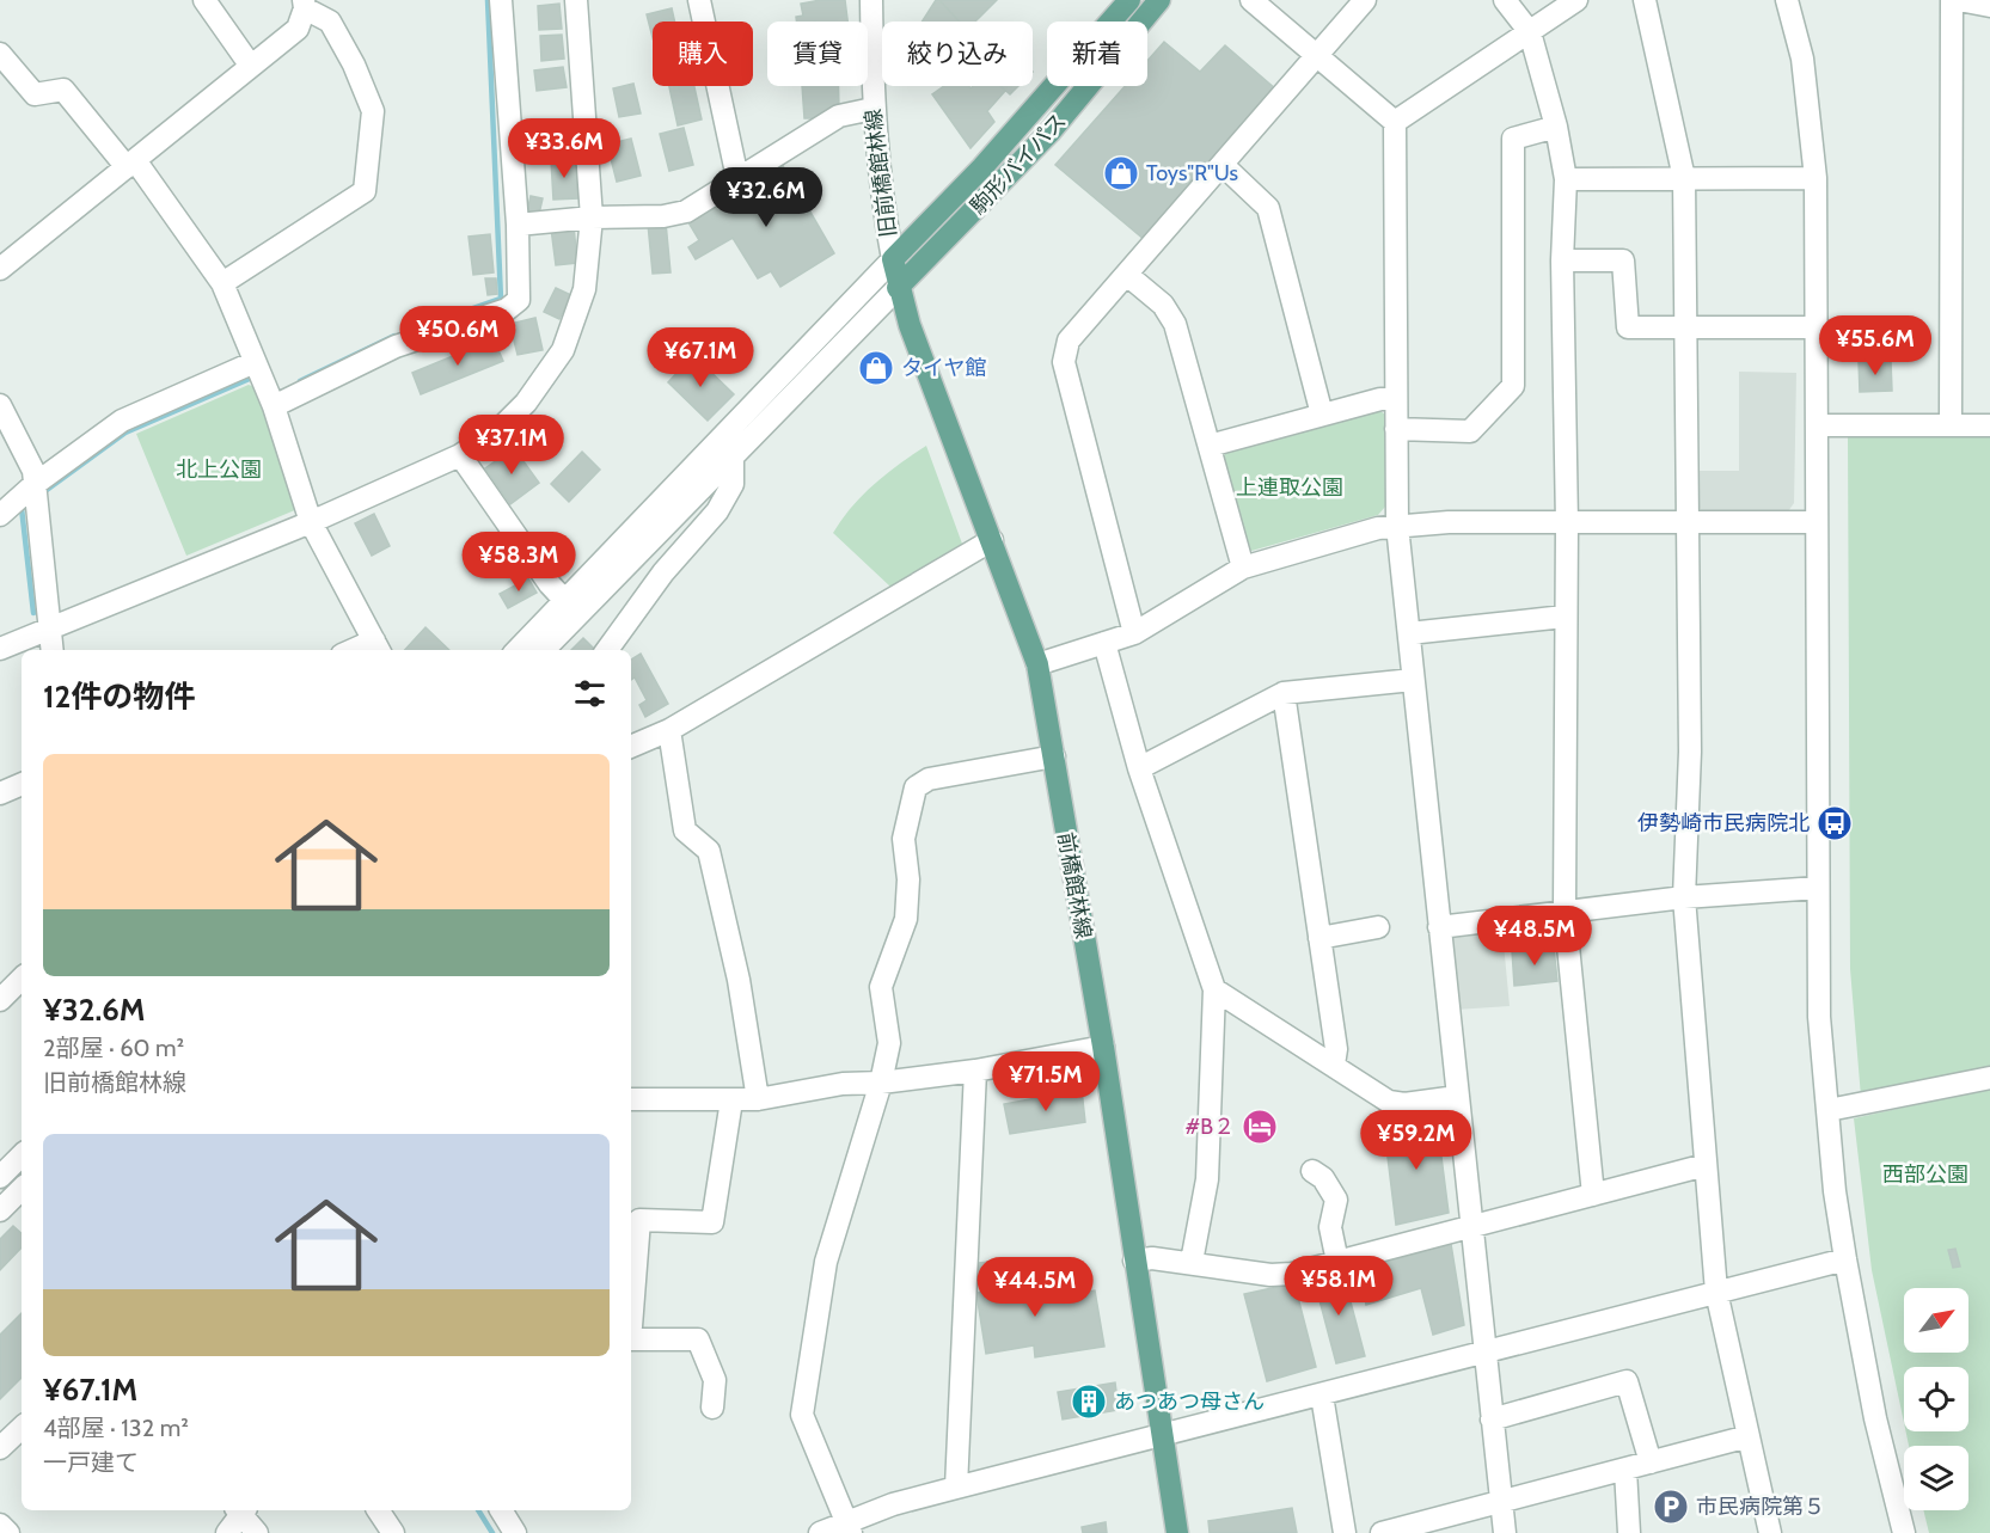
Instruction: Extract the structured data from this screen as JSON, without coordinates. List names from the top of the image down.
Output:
{
  "streets": {
    "main road": ["駒形バイパス", "前橋館林線"],
    "street": ["旧前橋館林線"]
  },
  "crossings": [
    ["駒形バイパス", "旧前橋館林線"],
    ["駒形バイパス", "前橋館林線"],
    ["旧前橋館林線", "前橋館林線"]
  ],
  "parks": ["北上公園", "上連取公園", "西部公園"],
  "places": {
    "shop": ["Toys\"R\"Us", "タイヤ館"],
    "bus stop": ["伊勢崎市民病院北"],
    "hotel": ["#B２"],
    "building": ["あつあつ母さん"],
    "parking": ["市民病院第５"]
  },
  "north": "top right",
  "page": {
    "chip": [
      "購入",
      "賃貸",
      "絞り込み",
      "新着"
    ],
    "price": [
      "¥33.6M",
      "¥32.6M",
      "¥50.6M",
      "¥55.6M",
      "¥67.1M",
      "¥37.1M",
      "¥58.3M",
      "¥48.5M",
      "¥71.5M",
      "¥59.2M",
      "¥58.1M",
      "¥44.5M"
    ],
    "heading": "12件の物件",
    "list": [
      {
        "name": "¥32.6M",
        "note": "2部屋 · 60 m² · 旧前橋館林線"
      },
      {
        "name": "¥67.1M",
        "note": "4部屋 · 132 m² · 一戸建て"
      }
    ]
  }
}
